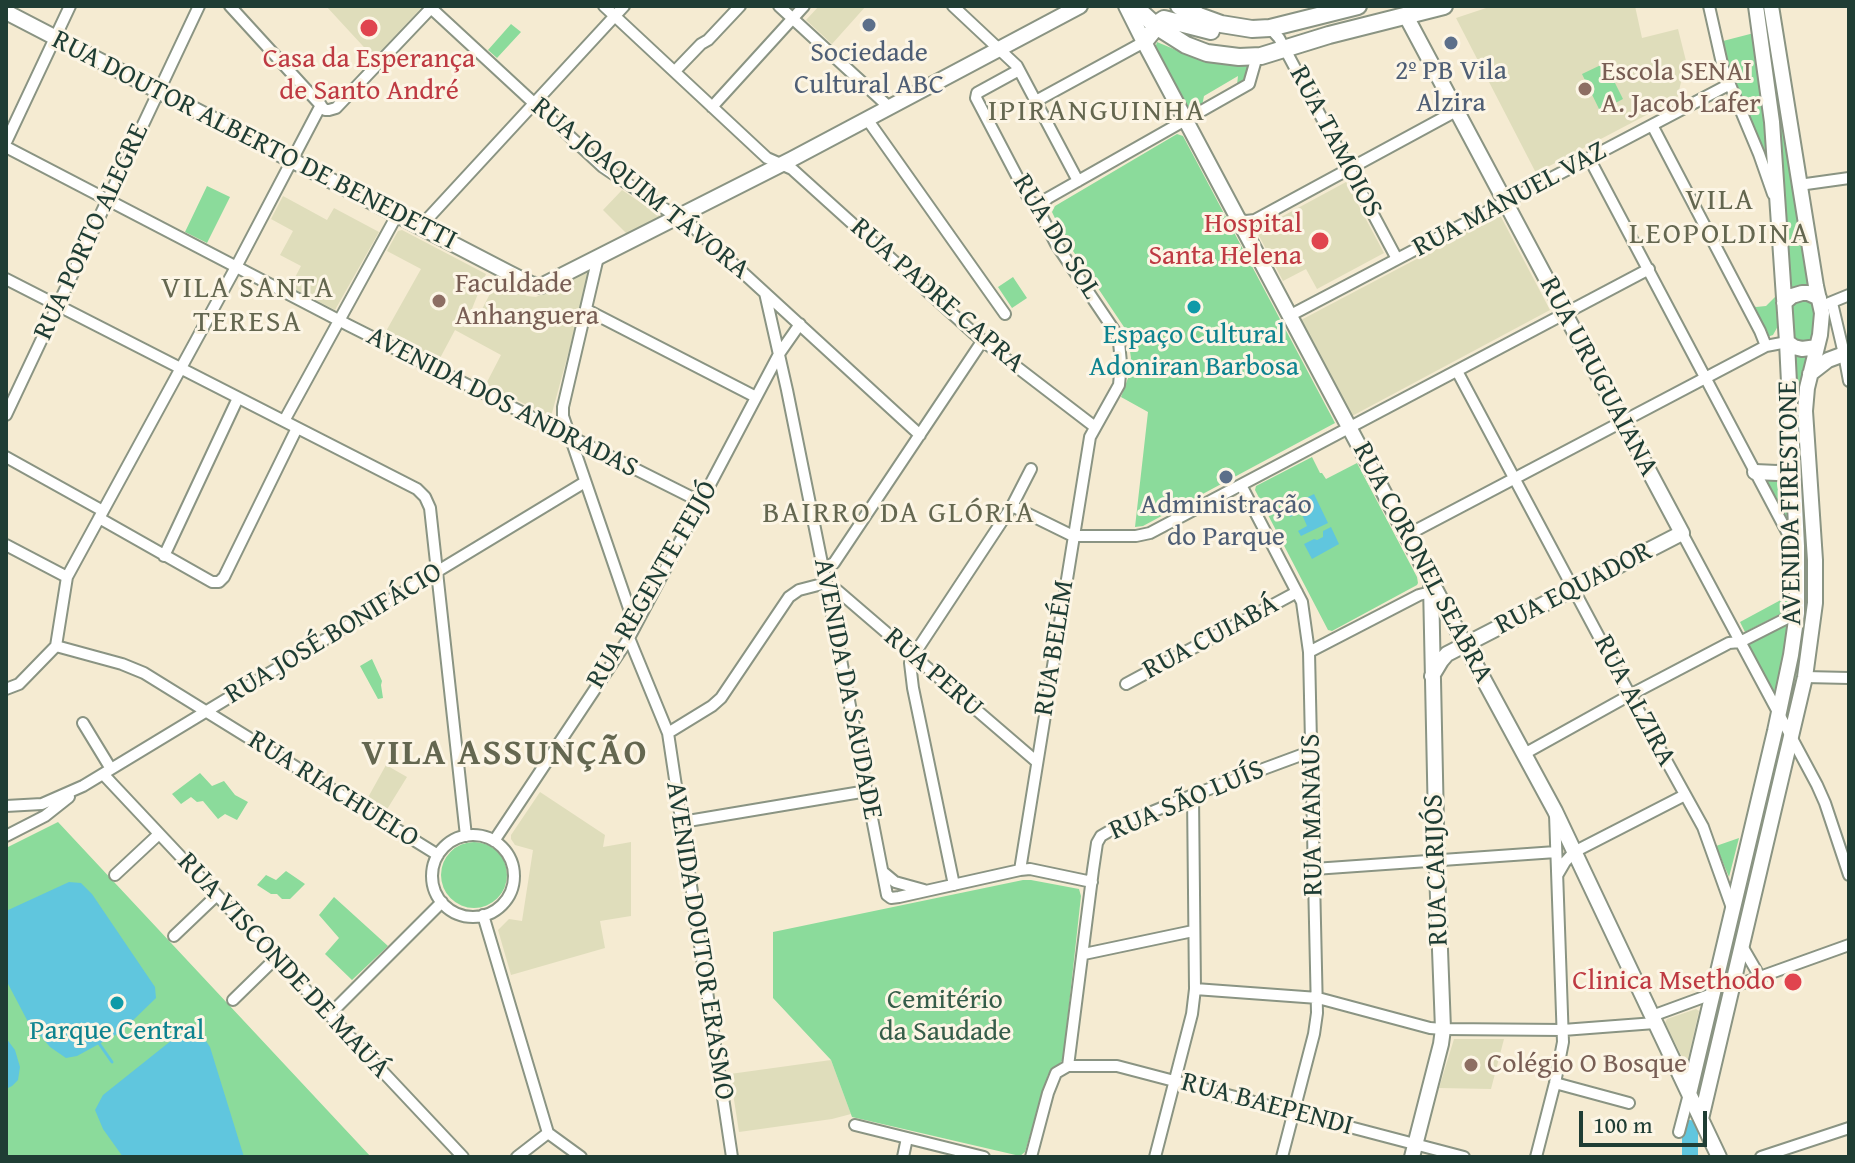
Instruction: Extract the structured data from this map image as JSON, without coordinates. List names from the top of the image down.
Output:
{
  "streets": {
    "main road": [
      "RUA DOUTOR ALBERTO DE BENEDETTI",
      "RUA URUGUAIANA",
      "AVENIDA FIRESTONE",
      "RUA CORONEL SEABRA",
      "RUA EQUADOR",
      "RUA CARIJÓS"
    ],
    "street": [
      "RUA TAMOIOS",
      "RUA JOAQUIM TÁVORA",
      "RUA MANUEL VAZ",
      "RUA PORTO ALEGRE",
      "RUA DO SOL",
      "RUA PADRE CAPRA",
      "AVENIDA DOS ANDRADAS",
      "RUA REGENTE FEIJÓ",
      "RUA JOSÉ BONIFÁCIO",
      "RUA CUIABÁ",
      "RUA BELÉM",
      "RUA PERU",
      "AVENIDA DA SAUDADE",
      "RUA ALZIRA",
      "RUA RIACHUELO",
      "RUA SÃO LUÍS",
      "RUA MANAUS",
      "AVENIDA DOUTOR ERASMO",
      "RUA VISCONDE DE MAUÁ",
      "RUA BAEPENDI"
    ]
  },
  "crossings": [
    ["RUA DOUTOR ALBERTO DE BENEDETTI", "RUA PORTO ALEGRE"],
    ["RUA TAMOIOS", "RUA MANUEL VAZ"],
    ["RUA JOAQUIM TÁVORA", "RUA REGENTE FEIJÓ"],
    ["RUA JOAQUIM TÁVORA", "AVENIDA DA SAUDADE"],
    ["RUA MANUEL VAZ", "RUA URUGUAIANA"],
    ["RUA MANUEL VAZ", "RUA CORONEL SEABRA"],
    ["RUA PORTO ALEGRE", "AVENIDA DOS ANDRADAS"],
    ["RUA DO SOL", "RUA PADRE CAPRA"],
    ["RUA DO SOL", "RUA BELÉM"],
    ["RUA PADRE CAPRA", "RUA BELÉM"],
    ["RUA URUGUAIANA", "AVENIDA FIRESTONE"],
    ["RUA URUGUAIANA", "RUA EQUADOR"],
    ["AVENIDA DOS ANDRADAS", "RUA REGENTE FEIJÓ"],
    ["AVENIDA FIRESTONE", "RUA ALZIRA"],
    ["RUA CORONEL SEABRA", "RUA EQUADOR"],
    ["RUA CORONEL SEABRA", "RUA CARIJÓS"],
    ["RUA REGENTE FEIJÓ", "AVENIDA DA SAUDADE"],
    ["RUA REGENTE FEIJÓ", "RUA RIACHUELO"],
    ["RUA REGENTE FEIJÓ", "AVENIDA DOUTOR ERASMO"],
    ["RUA EQUADOR", "RUA ALZIRA"],
    ["RUA EQUADOR", "RUA CARIJÓS"],
    ["RUA JOSÉ BONIFÁCIO", "RUA RIACHUELO"],
    ["RUA JOSÉ BONIFÁCIO", "RUA VISCONDE DE MAUÁ"],
    ["RUA CUIABÁ", "RUA MANAUS"],
    ["RUA BELÉM", "RUA PERU"],
    ["RUA PERU", "AVENIDA DA SAUDADE"],
    ["RUA SÃO LUÍS", "RUA MANAUS"],
    ["RUA SÃO LUÍS", "RUA BAEPENDI"],
    ["RUA MANAUS", "RUA BAEPENDI"],
    ["RUA CARIJÓS", "RUA BAEPENDI"]
  ],
  "districts": [
    "IPIRANGUINHA",
    "VILA LEOPOLDINA",
    "VILA SANTA TERESA",
    "BAIRRO DA GLÓRIA",
    "VILA ASSUNÇÃO"
  ],
  "parks": ["Cemitério da Saudade"],
  "places": [
    "Sociedade Cultural ABC",
    "Casa da Esperança de Santo André",
    "2º PB Vila Alzira",
    "Escola SENAI A. Jacob Lafer",
    "Hospital Santa Helena",
    "Faculdade Anhanguera",
    "Espaço Cultural Adoniran Barbosa",
    "Administração do Parque",
    "Clinica Msethodo",
    "Parque Central",
    "Colégio O Bosque"
  ],
  "scale_bar": "100 m"
}
